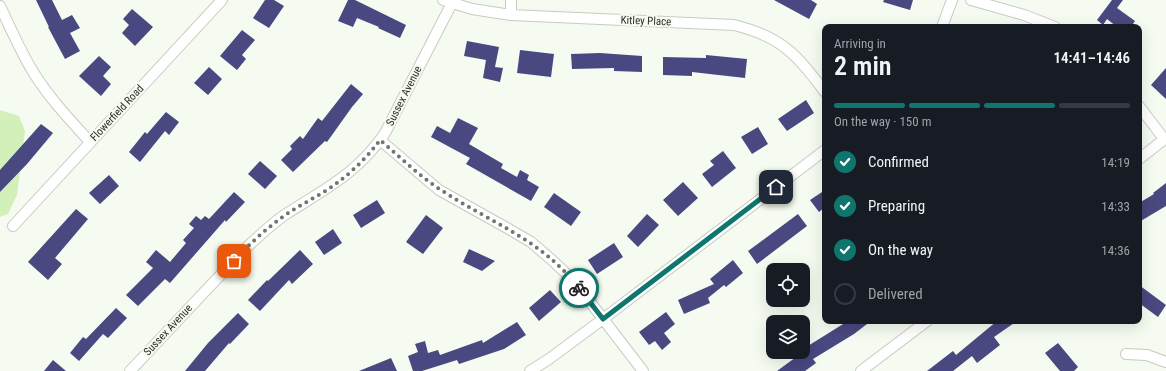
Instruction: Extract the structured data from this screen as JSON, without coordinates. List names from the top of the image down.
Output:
{
  "streets": {
    "street": ["Kitley Place", "Sussex Avenue", "Flowerfield Road"]
  },
  "crossings": [
    ["Kitley Place", "Sussex Avenue"]
  ],
  "page": {
    "heading": ["2 min", "Arriving in", "14:41–14:46"],
    "bar": "On the way · 150 m",
    "list": [
      ["Confirmed", "14:19"],
      ["Preparing", "14:33"],
      ["On the way", "14:36"],
      "Delivered"
    ]
  }
}
